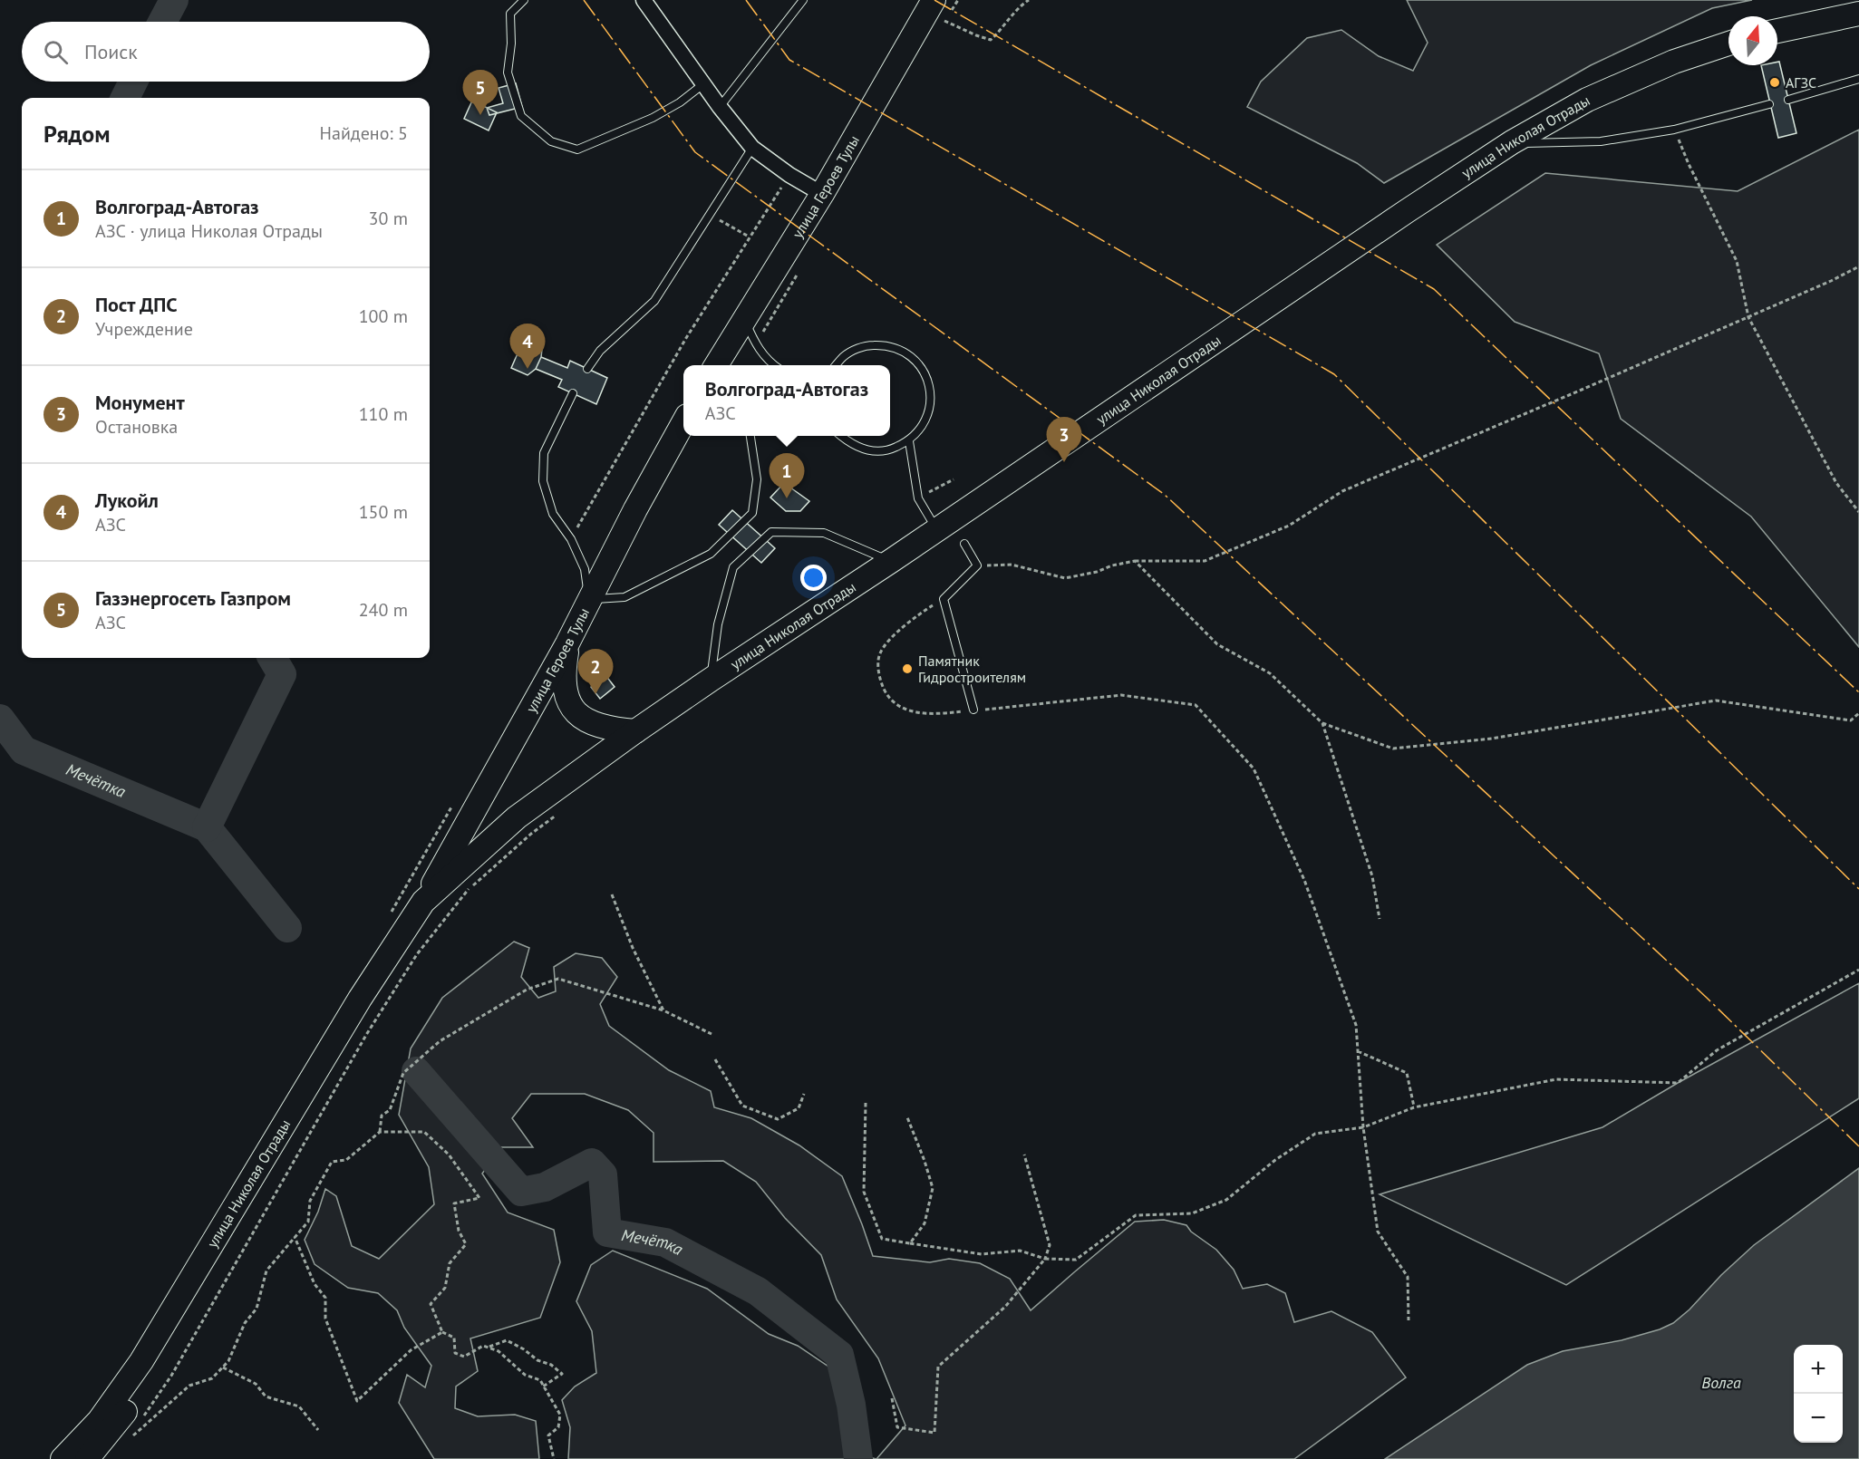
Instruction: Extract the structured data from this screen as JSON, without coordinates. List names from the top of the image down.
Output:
{
  "streets": {
    "main road": ["улица Николая Отрады", "улица Героев Тулы"]
  },
  "crossings": [
    ["улица Николая Отрады", "улица Героев Тулы"]
  ],
  "water": ["Мечётка", "Волга"],
  "places": ["АГЗС", "Памятник Гидростроителям"],
  "north": "top",
  "page": {
    "search": "Поиск",
    "pins": [
      "5",
      "4",
      "3",
      "1",
      "2"
    ],
    "heading": ["Рядом", "Найдено: 5"],
    "list": [
      {
        "mark": "1",
        "name": "Волгоград-Автогаз",
        "note": "АЗС · улица Николая Отрады",
        "value": "30 m"
      },
      {
        "mark": "2",
        "name": "Пост ДПС",
        "note": "Учреждение",
        "value": "100 m"
      },
      {
        "mark": "3",
        "name": "Монумент",
        "note": "Остановка",
        "value": "110 m"
      },
      {
        "mark": "4",
        "name": "Лукойл",
        "note": "АЗС",
        "value": "150 m"
      },
      {
        "mark": "5",
        "name": "Газэнергосеть Газпром",
        "note": "АЗС",
        "value": "240 m"
      }
    ],
    "popup": ["Волгоград-Автогаз", "АЗС"],
    "map_buttons": ["+", "−"]
  }
}
